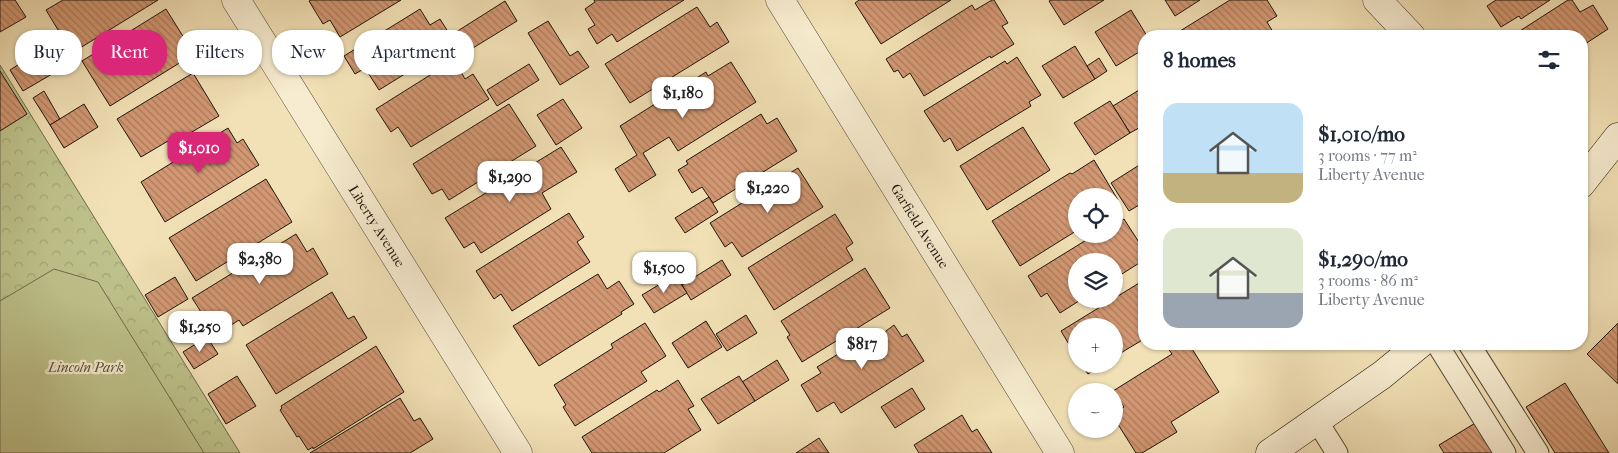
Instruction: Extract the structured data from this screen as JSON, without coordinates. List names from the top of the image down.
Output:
{
  "streets": {
    "street": ["Liberty Avenue", "Garfield Avenue"]
  },
  "parks": ["Lincoln Park"],
  "page": {
    "chip": [
      "Buy",
      "Rent",
      "Filters",
      "New",
      "Apartment"
    ],
    "heading": "8 homes",
    "price": [
      "$1,180",
      "$1,010",
      "$1,290",
      "$1,220",
      "$2,380",
      "$1,500",
      "$1,250",
      "$817"
    ],
    "list": [
      {
        "name": "$1,010/mo",
        "note": "3 rooms · 77 m² · Liberty Avenue"
      },
      {
        "name": "$1,290/mo",
        "note": "3 rooms · 86 m² · Liberty Avenue"
      }
    ],
    "map_buttons": ["+", "−"]
  }
}
